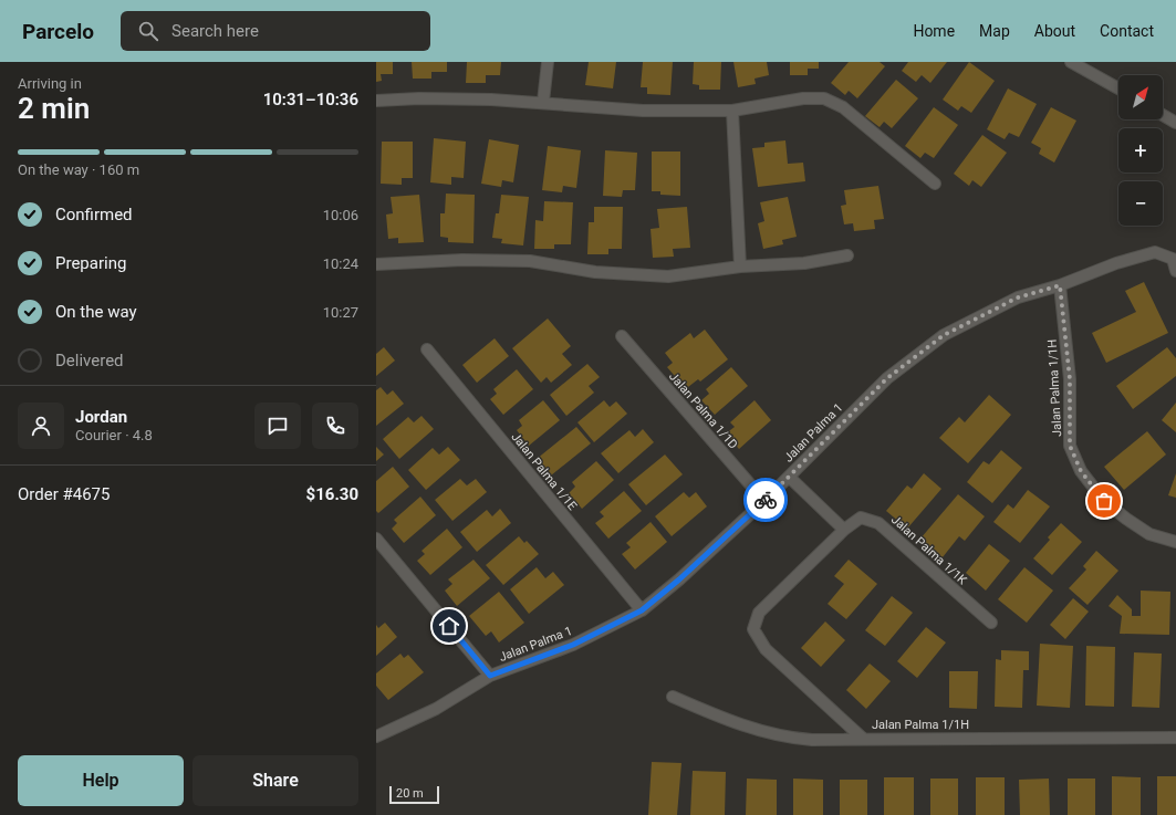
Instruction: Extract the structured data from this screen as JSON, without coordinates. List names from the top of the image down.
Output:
{
  "streets": {
    "street": [
      "Jalan Palma 1/1H",
      "Jalan Palma 1/1D",
      "Jalan Palma 1",
      "Jalan Palma 1/1E",
      "Jalan Palma 1/1K"
    ]
  },
  "crossings": [
    ["Jalan Palma 1/1H", "Jalan Palma 1"],
    ["Jalan Palma 1/1D", "Jalan Palma 1"],
    ["Jalan Palma 1", "Jalan Palma 1/1E"]
  ],
  "scale_bar": "20 m",
  "north": "top right",
  "page": {
    "header": "Parcelo",
    "search": "Search here",
    "nav": [
      "Home",
      "Map",
      "About",
      "Contact"
    ],
    "heading": ["2 min", "Arriving in", "10:31–10:36"],
    "panel": [
      "Jordan",
      "Courier · 4.8",
      "Order #4675",
      "$16.30"
    ],
    "map_buttons": ["+", "−"],
    "bar": "On the way · 160 m",
    "list": [
      ["Confirmed", "10:06"],
      ["Preparing", "10:24"],
      ["On the way", "10:27"],
      "Delivered"
    ],
    "buttons": ["Help", "Share"],
    "scale": "20 m"
  }
}
